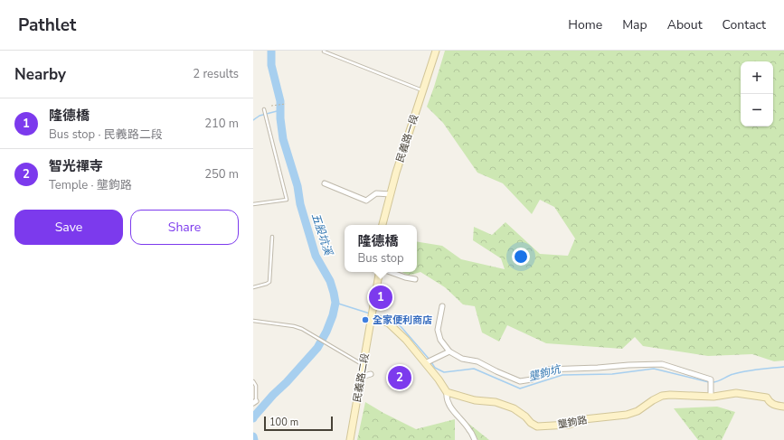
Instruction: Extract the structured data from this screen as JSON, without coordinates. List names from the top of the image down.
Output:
{
  "streets": {
    "street": ["民義路一段", "民義路二段", "壟鉤路"]
  },
  "water": ["五股坑溪", "壟鉤坑"],
  "places": ["全家便利商店"],
  "scale_bar": "100 m",
  "page": {
    "header": "Pathlet",
    "nav": [
      "Home",
      "Map",
      "About",
      "Contact"
    ],
    "heading": ["Nearby", "2 results"],
    "map_buttons": ["+", "−"],
    "list": [
      {
        "mark": "1",
        "name": "隆德橋",
        "note": "Bus stop · 民義路二段",
        "value": "210 m"
      },
      {
        "mark": "2",
        "name": "智光禪寺",
        "note": "Temple · 壟鉤路",
        "value": "250 m"
      }
    ],
    "buttons": ["Save", "Share"],
    "popup": ["隆德橋", "Bus stop"],
    "pins": ["1", "2"],
    "scale": "100 m"
  }
}
